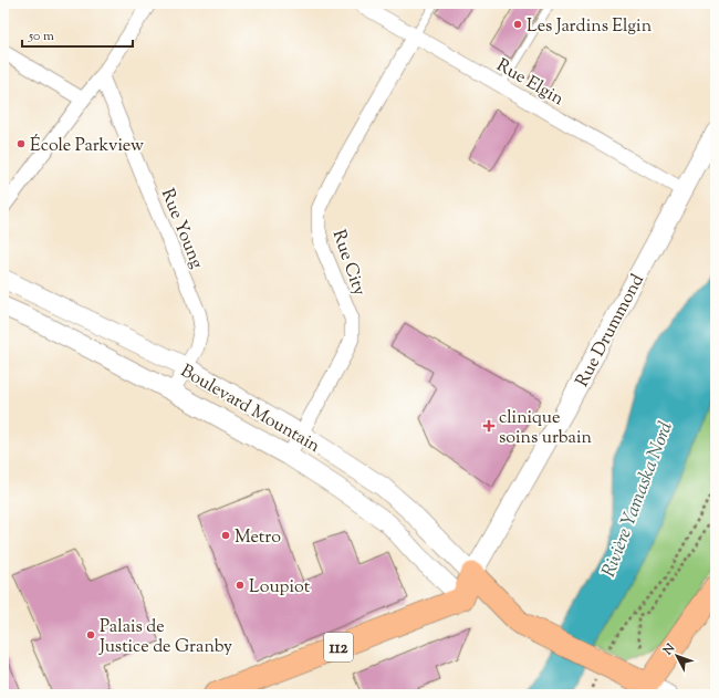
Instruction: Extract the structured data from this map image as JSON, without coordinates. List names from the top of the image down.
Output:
{
  "streets": {
    "main road": ["112"],
    "street": [
      "Rue Elgin",
      "Rue Young",
      "Rue City",
      "Rue Drummond",
      "Boulevard Mountain"
    ]
  },
  "crossings": [
    ["Rue Elgin", "Rue City"],
    ["Rue Elgin", "Rue Drummond"],
    ["Rue Young", "Boulevard Mountain"],
    ["Rue City", "Boulevard Mountain"],
    ["Rue Drummond", "Boulevard Mountain"],
    ["Boulevard Mountain", "112"]
  ],
  "water": ["Rivière Yamaska Nord"],
  "places": {
    "other": [
      "Les Jardins Elgin",
      "École Parkview",
      "Metro",
      "Loupiot",
      "Palais de Justice de Granby"
    ],
    "health": ["clinique soins urbain"]
  },
  "scale_bar": "50 m",
  "north": "top left"
}
